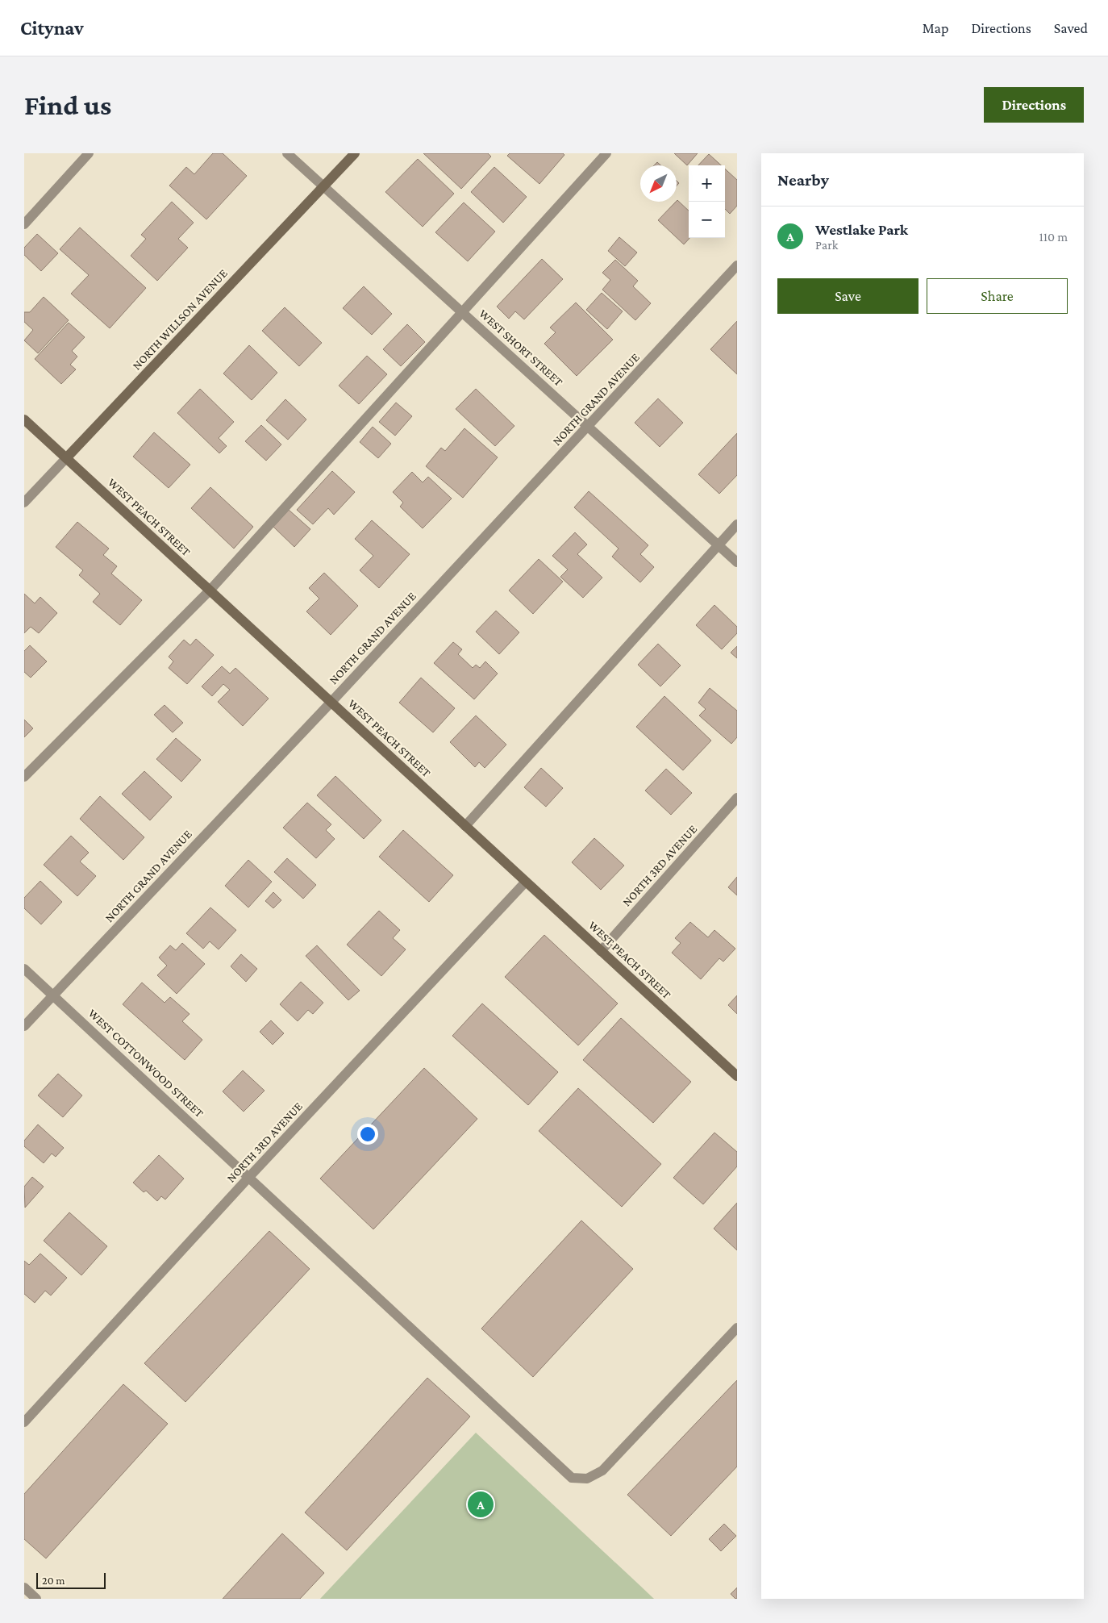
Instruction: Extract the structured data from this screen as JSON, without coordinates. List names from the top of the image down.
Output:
{
  "streets": {
    "main road": ["NORTH WILLSON AVENUE", "WEST PEACH STREET"],
    "street": [
      "WEST SHORT STREET",
      "NORTH GRAND AVENUE",
      "NORTH 3RD AVENUE",
      "WEST COTTONWOOD STREET"
    ]
  },
  "crossings": [
    ["NORTH WILLSON AVENUE", "WEST SHORT STREET"],
    ["NORTH WILLSON AVENUE", "WEST PEACH STREET"],
    ["WEST SHORT STREET", "NORTH GRAND AVENUE"],
    ["NORTH GRAND AVENUE", "WEST PEACH STREET"],
    ["NORTH GRAND AVENUE", "WEST COTTONWOOD STREET"],
    ["WEST PEACH STREET", "NORTH 3RD AVENUE"],
    ["NORTH 3RD AVENUE", "WEST COTTONWOOD STREET"]
  ],
  "scale_bar": "20 m",
  "north": "bottom left",
  "page": {
    "header": "Citynav",
    "nav": ["Map", "Directions", "Saved"],
    "buttons": [
      "Directions",
      ["Save", "Share"]
    ],
    "title": "Find us",
    "heading": "Nearby",
    "map_buttons": ["+", "−"],
    "list": [
      {
        "mark": "A",
        "name": "Westlake Park",
        "note": "Park",
        "value": "110 m"
      }
    ],
    "pins": "A",
    "scale": "20 m"
  }
}
